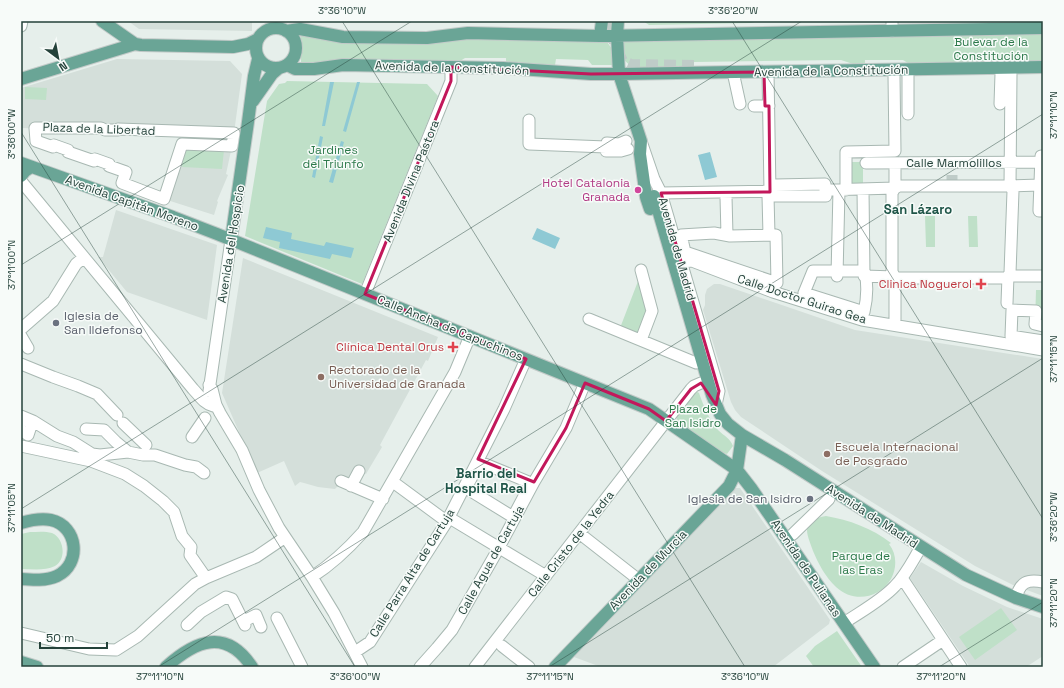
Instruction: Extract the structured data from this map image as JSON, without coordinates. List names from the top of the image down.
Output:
{
  "streets": {
    "main road": [
      "Avenida de la Constitución",
      "Avenida Capitán Moreno",
      "Avenida del Hospicio",
      "Avenida de Madrid",
      "Calle Ancha de Capuchinos",
      "Avenida de Pulianas",
      "Avenida de Murcia"
    ],
    "street": [
      "Plaza de la Libertad",
      "Calle Marmolillos",
      "Avenida Divina Pastora",
      "Calle Doctor Guirao Gea",
      "Calle Cristo de la Yedra",
      "Calle Agua de Cartuja",
      "Calle Parra Alta de Cartuja"
    ]
  },
  "crossings": [
    ["Avenida de la Constitución", "Avenida Divina Pastora"],
    ["Avenida de la Constitución", "Avenida del Hospicio"],
    ["Avenida de la Constitución", "Avenida de Madrid"],
    ["Avenida Divina Pastora", "Calle Ancha de Capuchinos"],
    ["Avenida Capitán Moreno", "Avenida del Hospicio"],
    ["Avenida Capitán Moreno", "Calle Ancha de Capuchinos"],
    ["Avenida del Hospicio", "Calle Ancha de Capuchinos"],
    ["Avenida de Madrid", "Calle Doctor Guirao Gea"],
    ["Calle Ancha de Capuchinos", "Calle Cristo de la Yedra"],
    ["Calle Ancha de Capuchinos", "Calle Agua de Cartuja"],
    ["Calle Ancha de Capuchinos", "Calle Parra Alta de Cartuja"],
    ["Avenida de Pulianas", "Avenida de Murcia"]
  ],
  "districts": ["San Lázaro", "Barrio del Hospital Real"],
  "parks": [
    "Bulevar de la Constitución",
    "Jardines del Triunfo",
    "Plaza de San Isidro",
    "Parque de las Eras"
  ],
  "places": {
    "other": [
      "Hotel Catalonia Granada",
      "Iglesia de San Ildefonso",
      "Rectorado de la Universidad de Granada",
      "Escuela Internacional de Posgrado",
      "Iglesia de San Isidro"
    ],
    "health": ["Clinica Noguerol", "Clínica Dental Orus"]
  },
  "scale_bar": "50 m",
  "north": "bottom right",
  "coordinates": [
    "3°36'10\"W",
    "3°36'20\"W",
    "37°11'10\"N",
    "3°36'00\"W",
    "37°11'00\"N",
    "37°11'15\"N",
    "37°11'05\"N",
    "37°11'20\"N"
  ]
}
